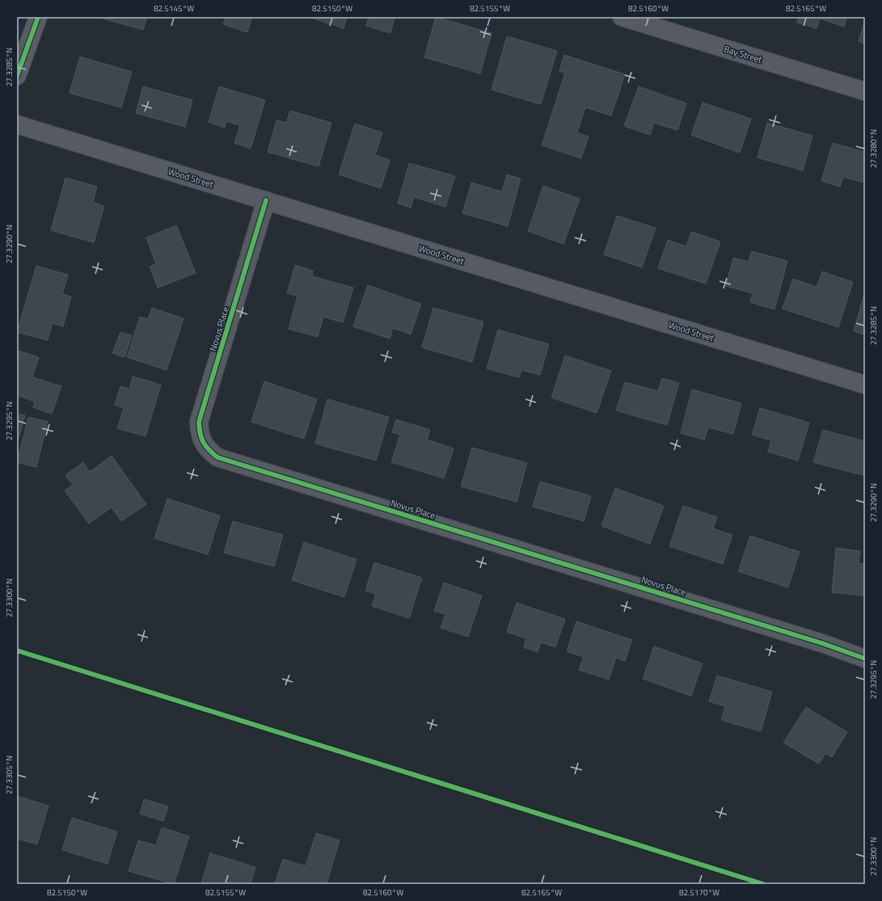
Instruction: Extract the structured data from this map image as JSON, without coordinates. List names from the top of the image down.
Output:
{
  "streets": {
    "street": ["Bay Street", "Wood Street", "Novus Place"]
  },
  "crossings": [
    ["Wood Street", "Novus Place"]
  ],
  "coordinates": [
    "82.5145°W",
    "82.5150°W",
    "82.5155°W",
    "82.5160°W",
    "82.5165°W",
    "27.3285°N",
    "27.3280°N",
    "27.3290°N",
    "27.3295°N",
    "27.3300°N",
    "27.3305°N",
    "82.5170°W"
  ]
}
